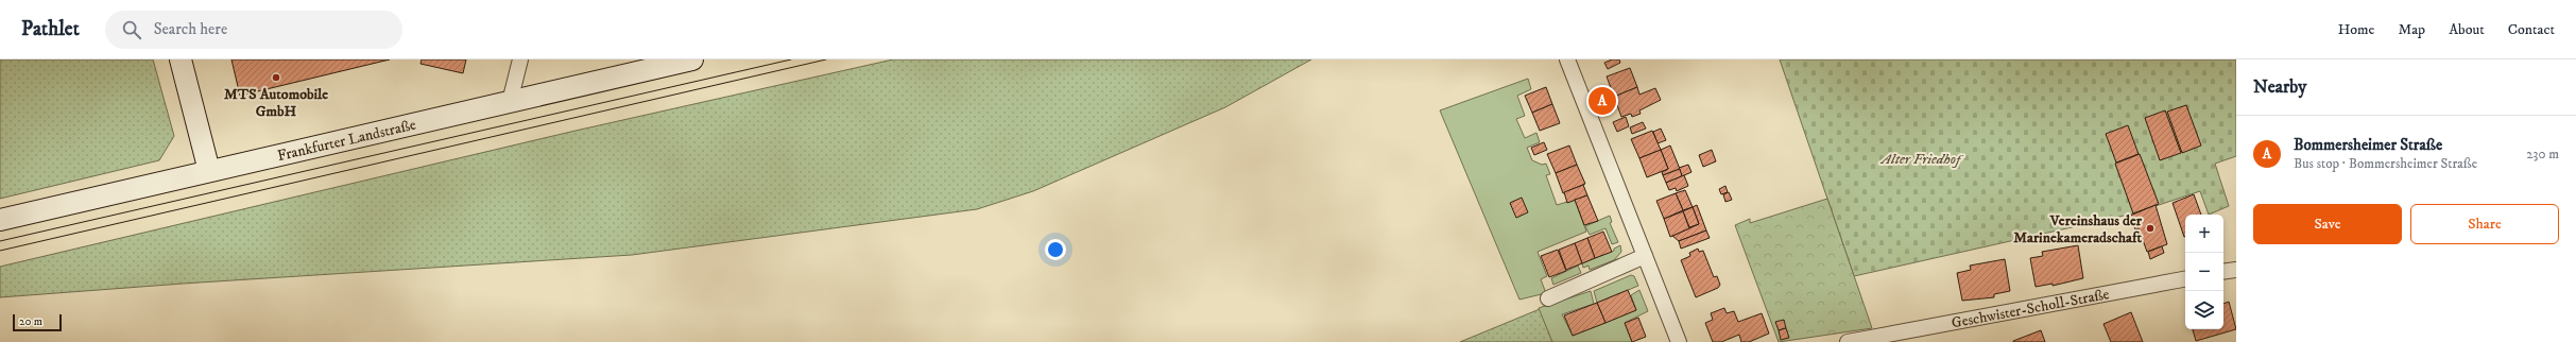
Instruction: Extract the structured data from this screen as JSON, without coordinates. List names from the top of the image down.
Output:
{
  "streets": {
    "main road": ["Frankfurter Landstraße"],
    "street": ["Geschwister-Scholl-Straße"]
  },
  "parks": ["Alter Friedhof"],
  "places": ["MTS Automobile GmbH", "Vereinshaus der Marinekameradschaft"],
  "scale_bar": "20 m",
  "page": {
    "header": "Pathlet",
    "search": "Search here",
    "nav": [
      "Home",
      "Map",
      "About",
      "Contact"
    ],
    "heading": "Nearby",
    "pins": "A",
    "list": [
      {
        "mark": "A",
        "name": "Bommersheimer Straße",
        "note": "Bus stop · Bommersheimer Straße",
        "value": "230 m"
      }
    ],
    "buttons": ["Save", "Share"],
    "map_buttons": ["+", "−"],
    "scale": "20 m"
  }
}
